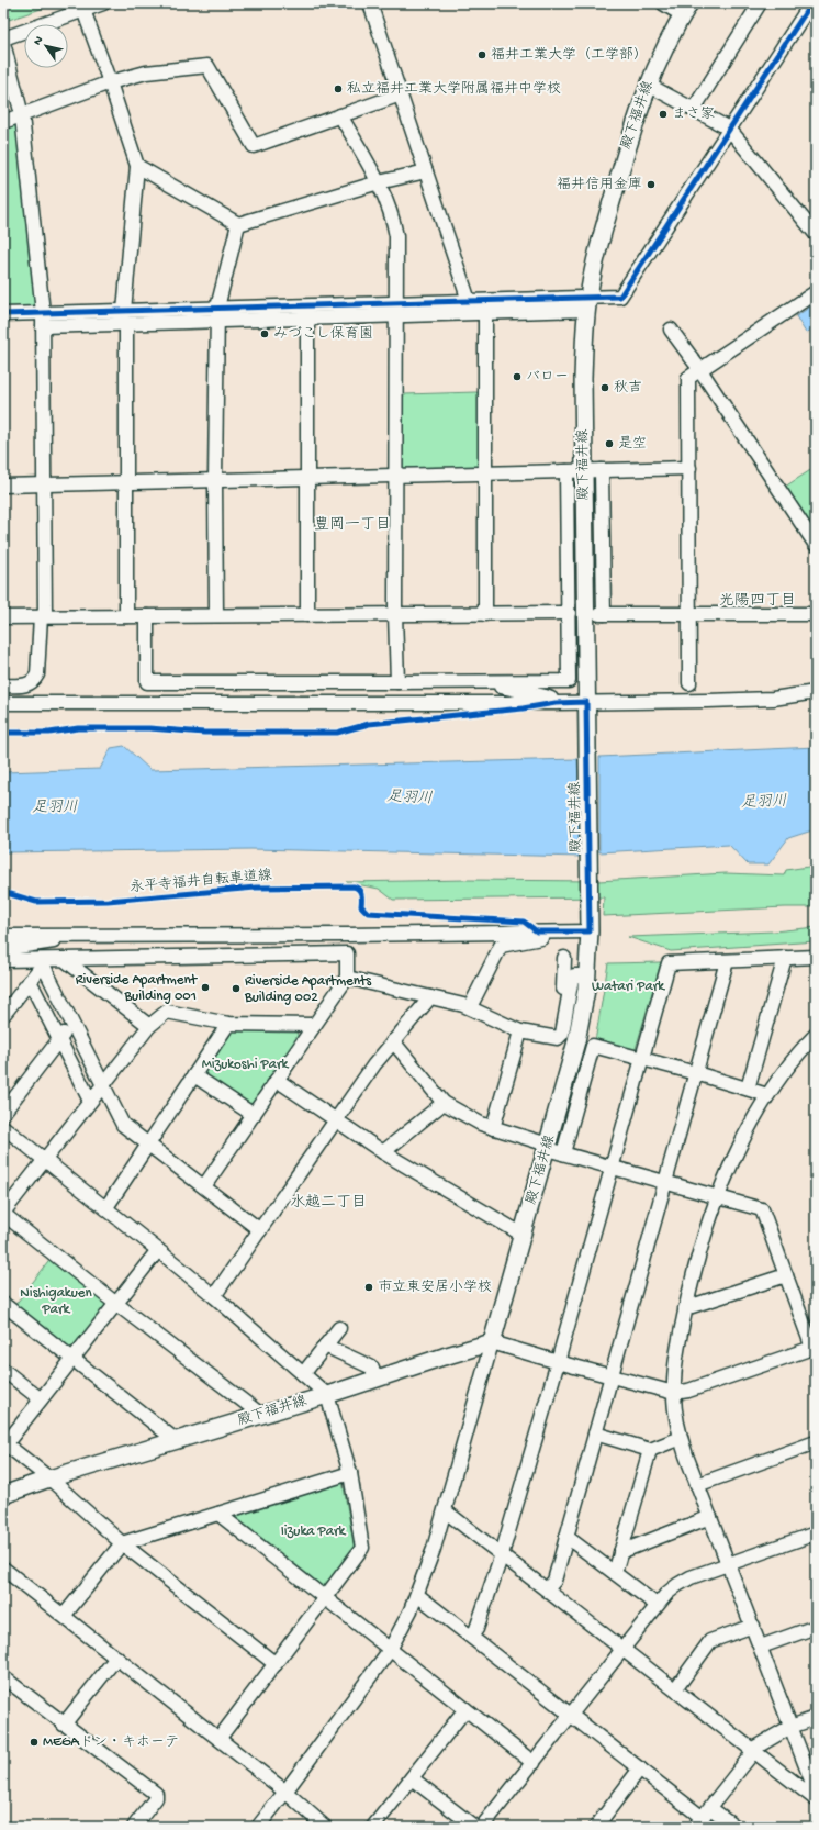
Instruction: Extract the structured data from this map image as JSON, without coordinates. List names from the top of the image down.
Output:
{
  "streets": {
    "main road": ["殿下福井線"],
    "cycle path": ["永平寺福井自転車道線"]
  },
  "districts": ["豊岡一丁目", "光陽四丁目", "水越二丁目"],
  "water": ["足羽川"],
  "parks": [
    "Watari Park",
    "Mizukoshi Park",
    "Nishigakuen Park",
    "Iizuka Park"
  ],
  "places": [
    "福井工業大学（工学部）",
    "私立福井工業大学附属福井中学校",
    "まさ家",
    "福井信用金庫",
    "みづこし保育園",
    "バロー",
    "秋吉",
    "是空",
    "Riverside Apartment Building 001",
    "Riverside Apartments Building 002",
    "市立東安居小学校",
    "MEGAドン・キホーテ"
  ],
  "north": "top left"
}
